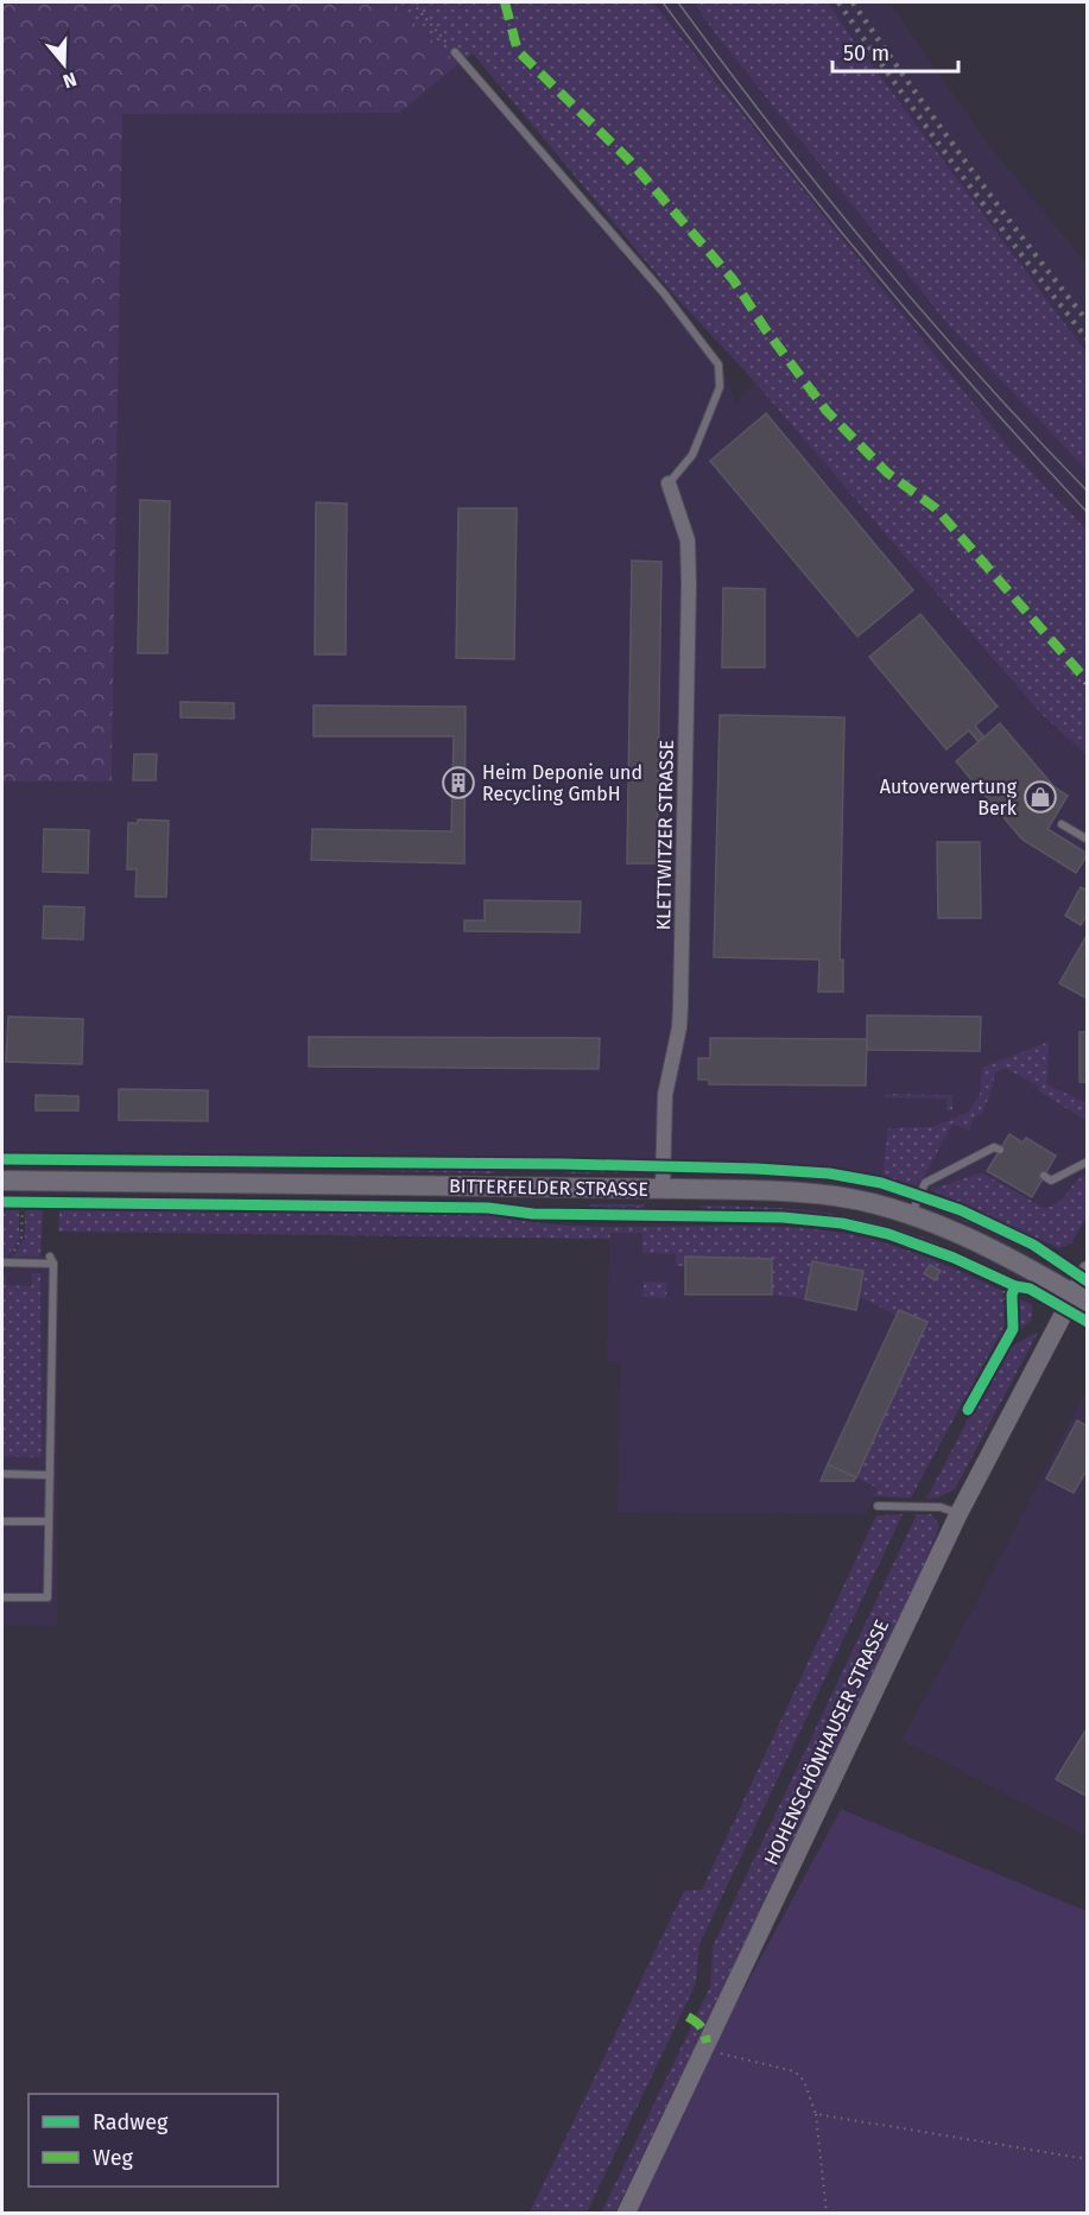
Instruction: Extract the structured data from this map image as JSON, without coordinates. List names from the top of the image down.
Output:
{
  "streets": {
    "main road": ["BITTERFELDER STRASSE"],
    "street": ["KLETTWITZER STRASSE", "HOHENSCHÖNHAUSER STRASSE"]
  },
  "crossings": [
    ["KLETTWITZER STRASSE", "BITTERFELDER STRASSE"],
    ["BITTERFELDER STRASSE", "HOHENSCHÖNHAUSER STRASSE"]
  ],
  "places": {
    "building": ["Heim Deponie und Recycling GmbH"],
    "shop": ["Autoverwertung Berk"]
  },
  "legend": ["Radweg", "Weg"],
  "scale_bar": "50 m",
  "north": "bottom"
}
